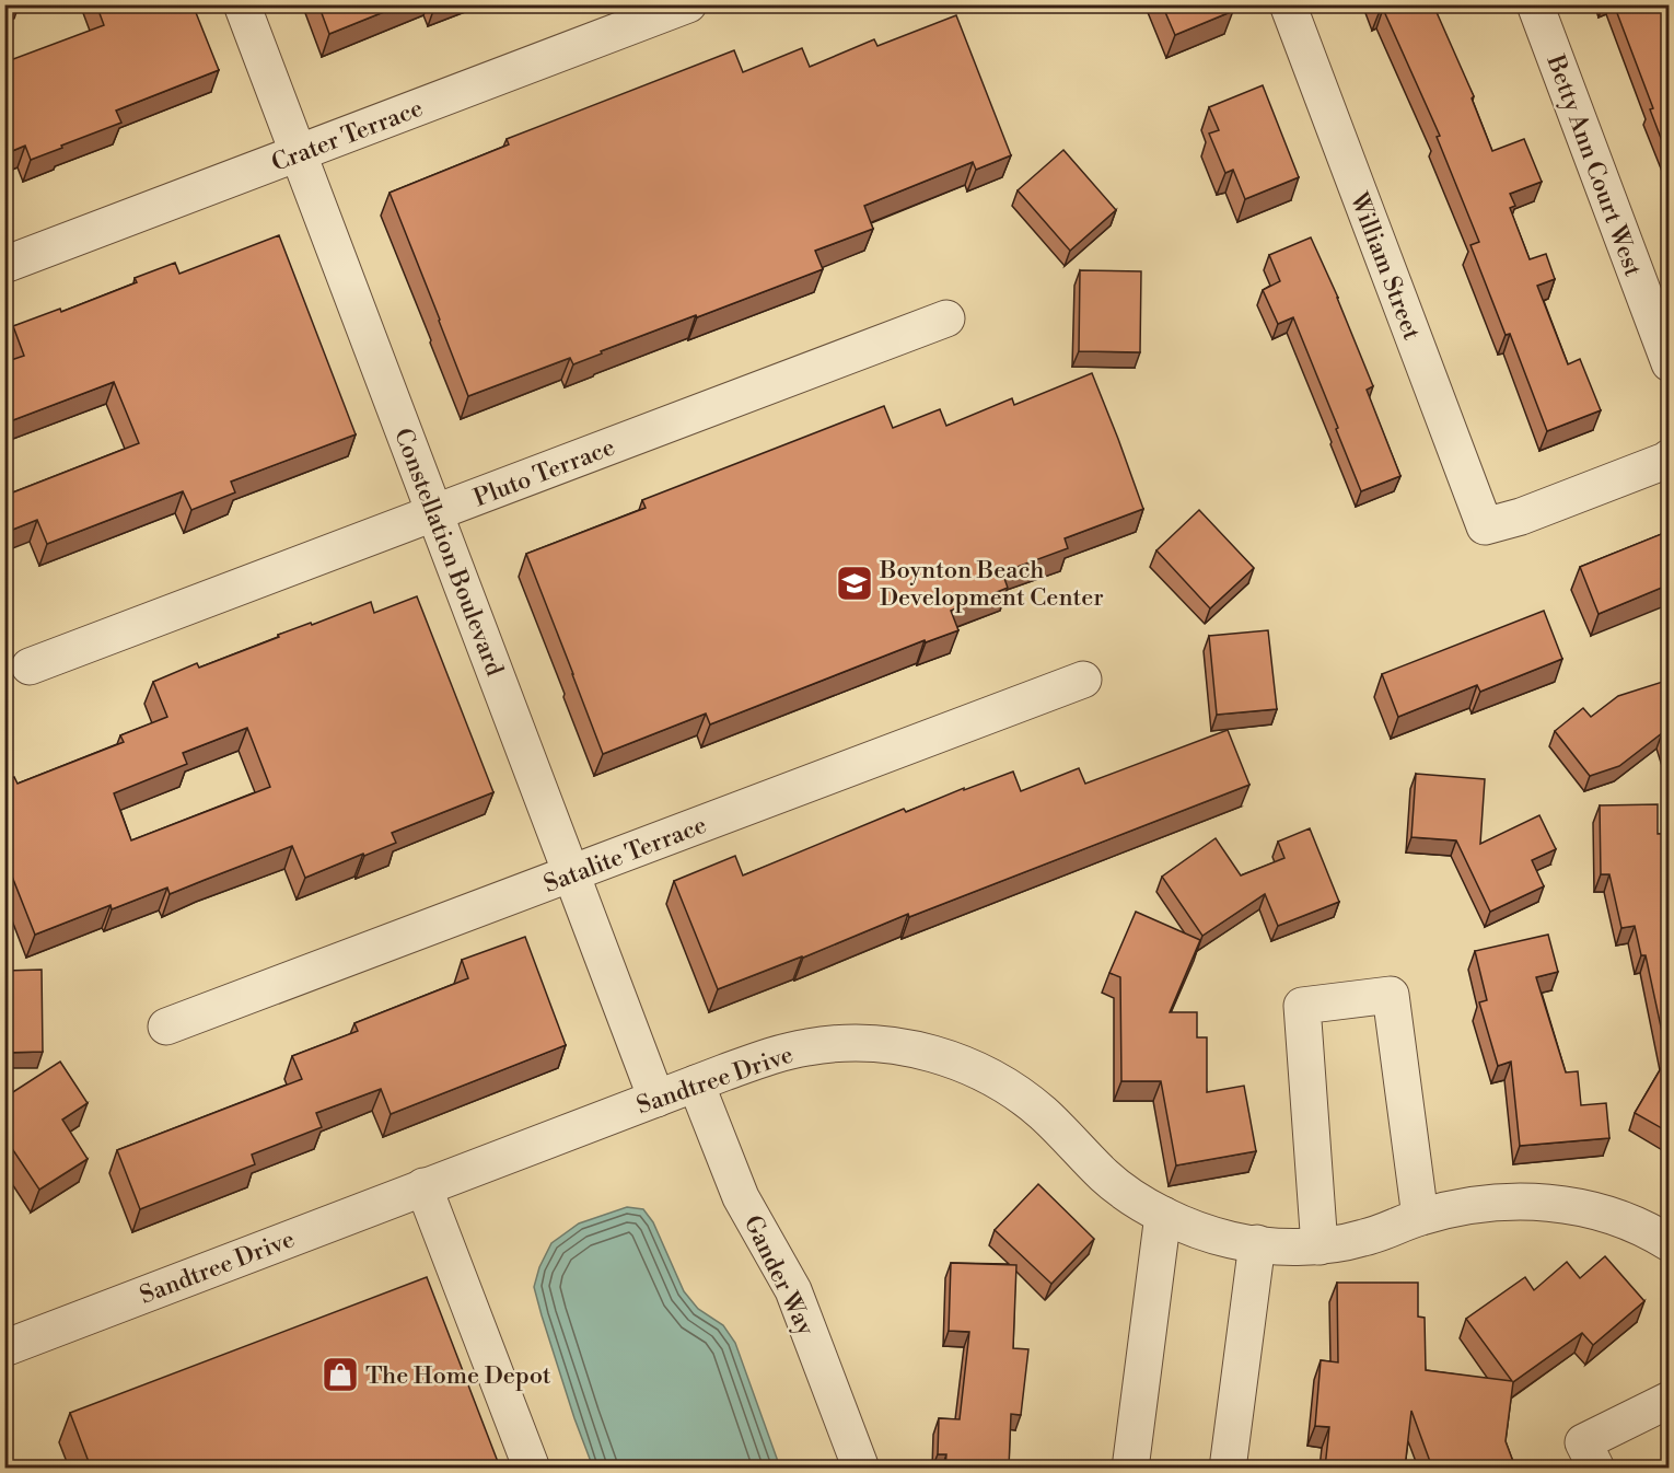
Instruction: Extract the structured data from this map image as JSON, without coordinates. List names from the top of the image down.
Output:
{
  "streets": {
    "street": [
      "Crater Terrace",
      "Betty Ann Court West",
      "William Street",
      "Pluto Terrace",
      "Constellation Boulevard",
      "Satalite Terrace",
      "Sandtree Drive",
      "Gander Way"
    ]
  },
  "crossings": [
    ["Crater Terrace", "Constellation Boulevard"],
    ["Pluto Terrace", "Constellation Boulevard"],
    ["Constellation Boulevard", "Satalite Terrace"],
    ["Constellation Boulevard", "Sandtree Drive"],
    ["Sandtree Drive", "Gander Way"]
  ],
  "places": {
    "school or university": ["Boynton Beach Development Center"],
    "shop": ["The Home Depot"]
  }
}
